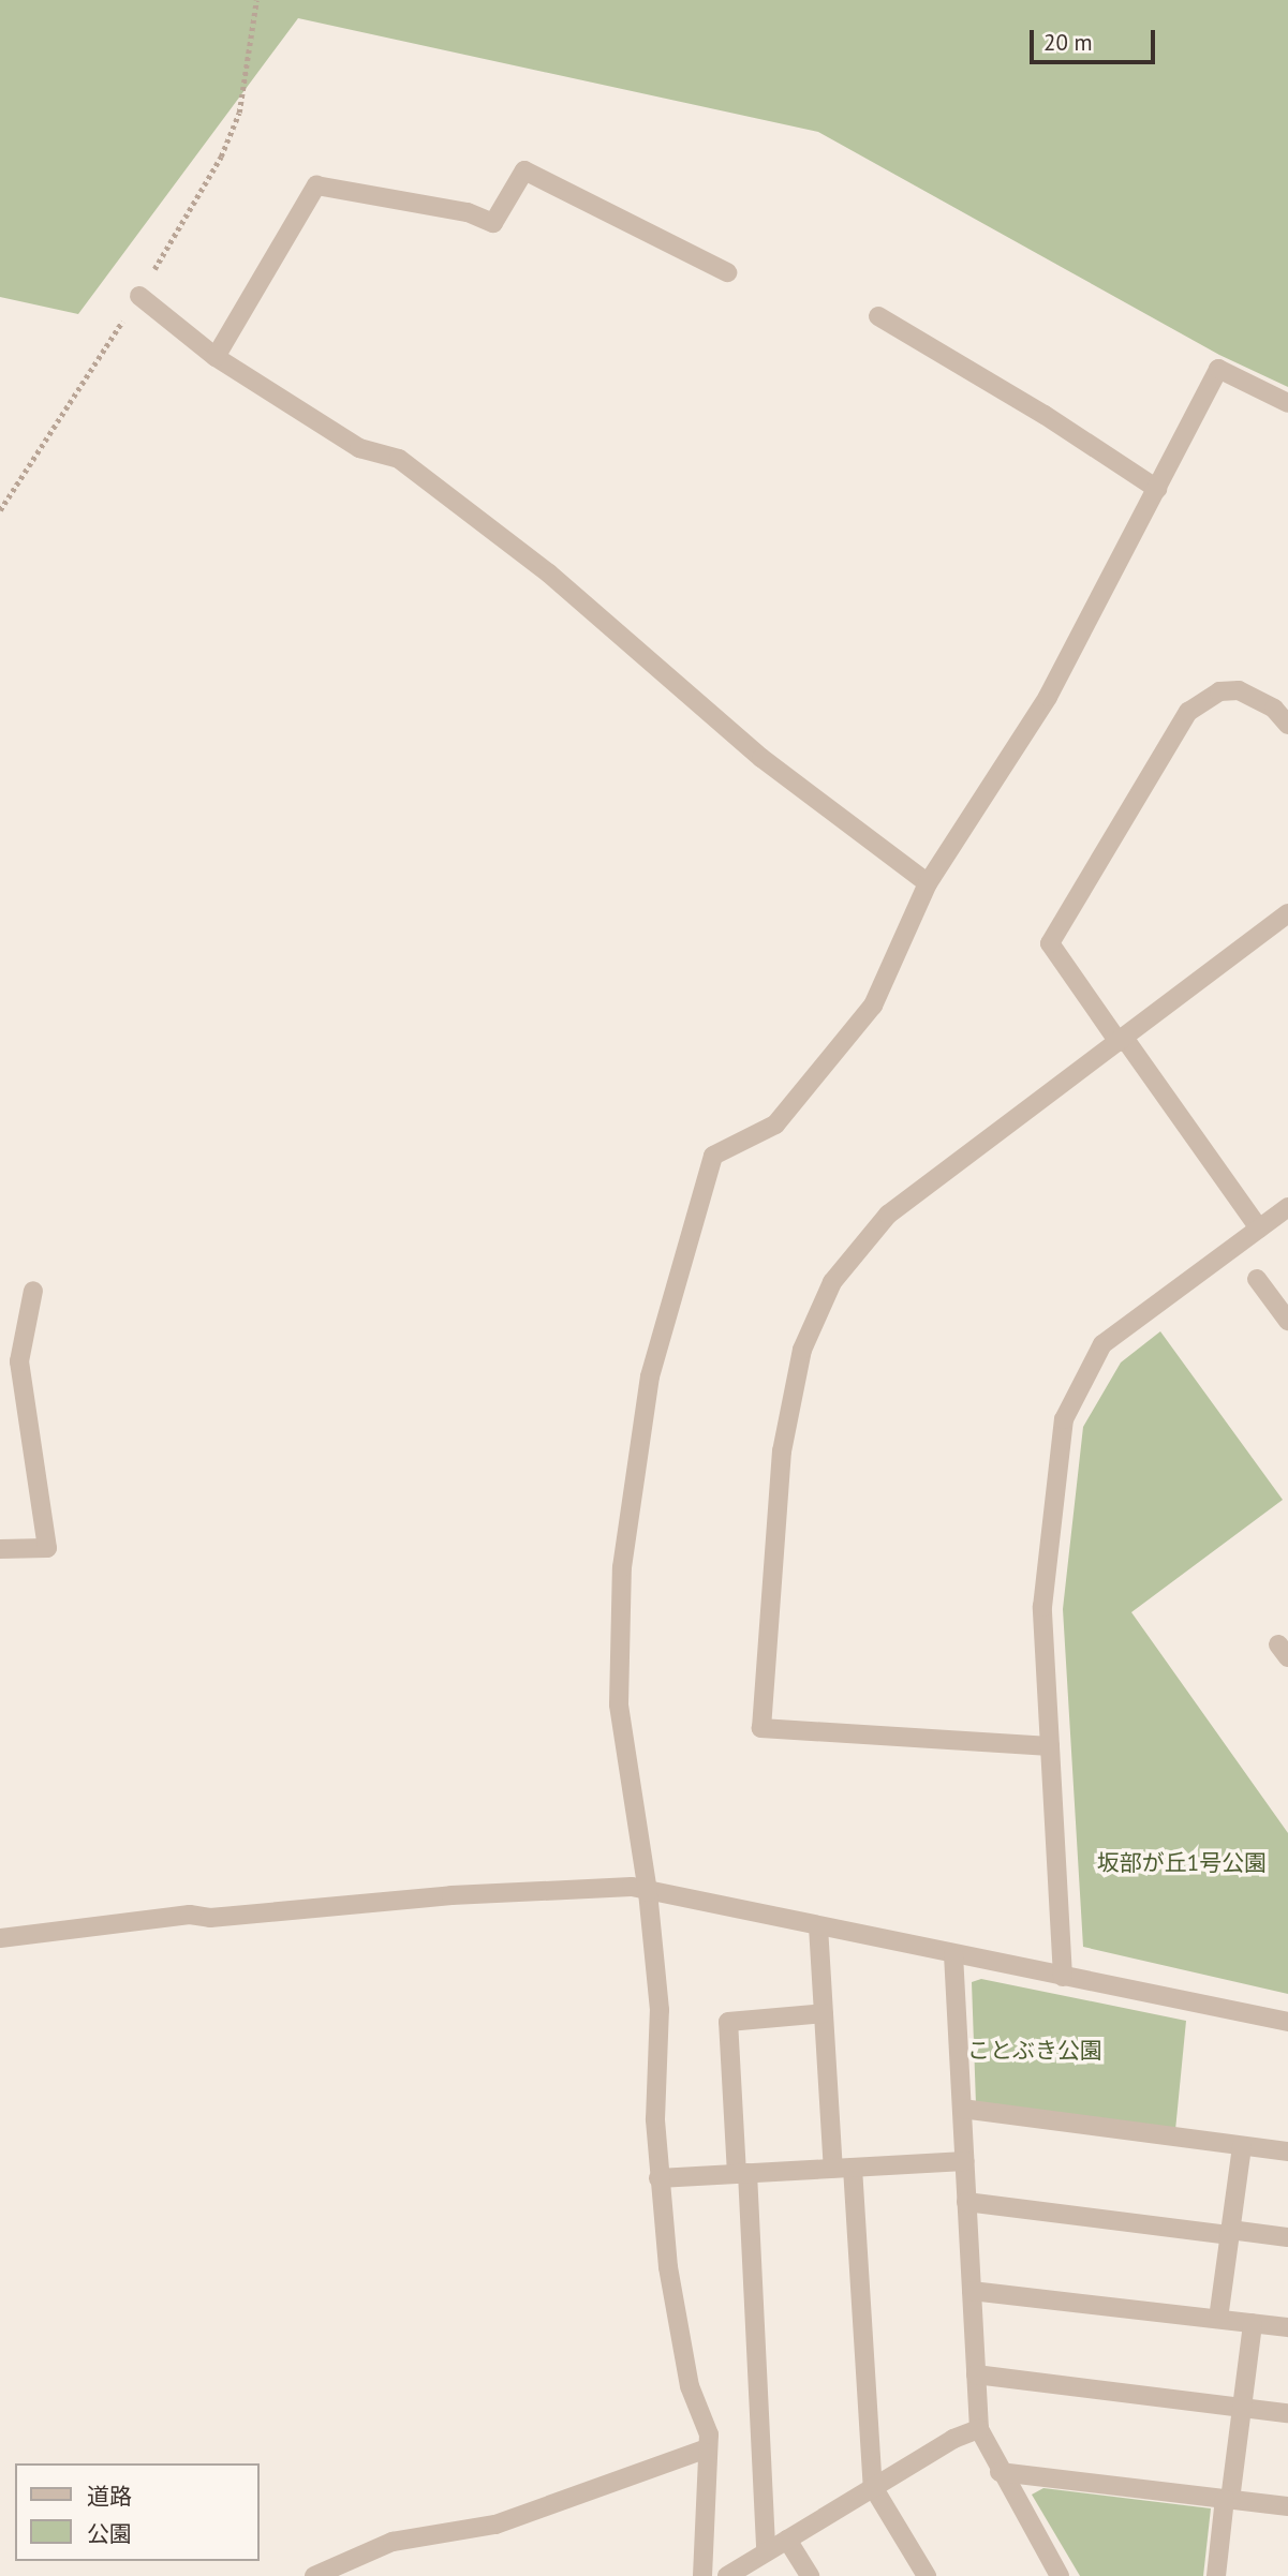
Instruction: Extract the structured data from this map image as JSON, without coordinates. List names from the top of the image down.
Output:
{
  "parks": ["坂部が丘1号公園", "ことぶき公園"],
  "legend": ["道路", "公園"],
  "scale_bar": "20 m"
}
